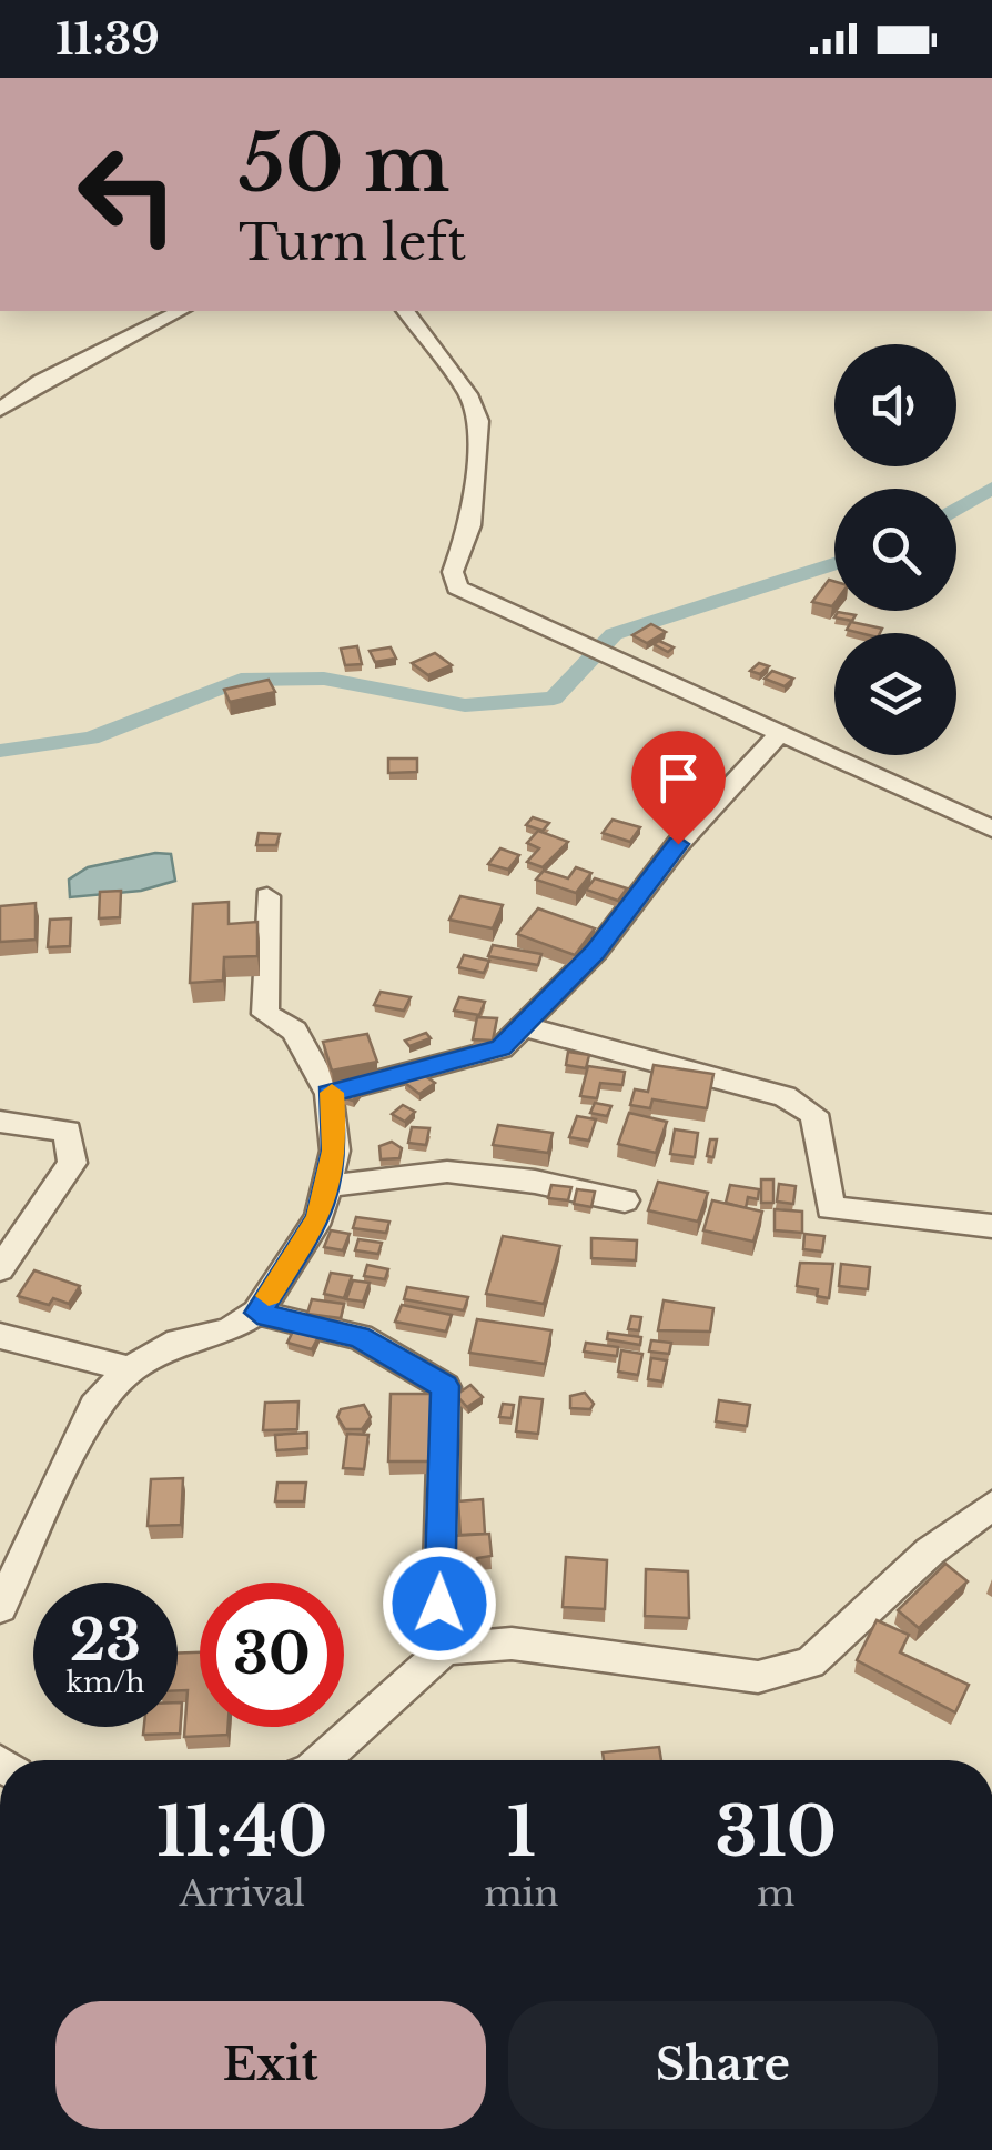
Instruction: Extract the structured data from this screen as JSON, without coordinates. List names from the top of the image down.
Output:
{
  "page": {
    "status": "11:39",
    "turn": ["50 m", "Turn left"],
    "speed": "23 km/h",
    "limit": "30",
    "eta": [
      "11:40",
      "Arrival",
      "1",
      "min",
      "310",
      "m"
    ],
    "buttons": ["Exit", "Share"]
  }
}
